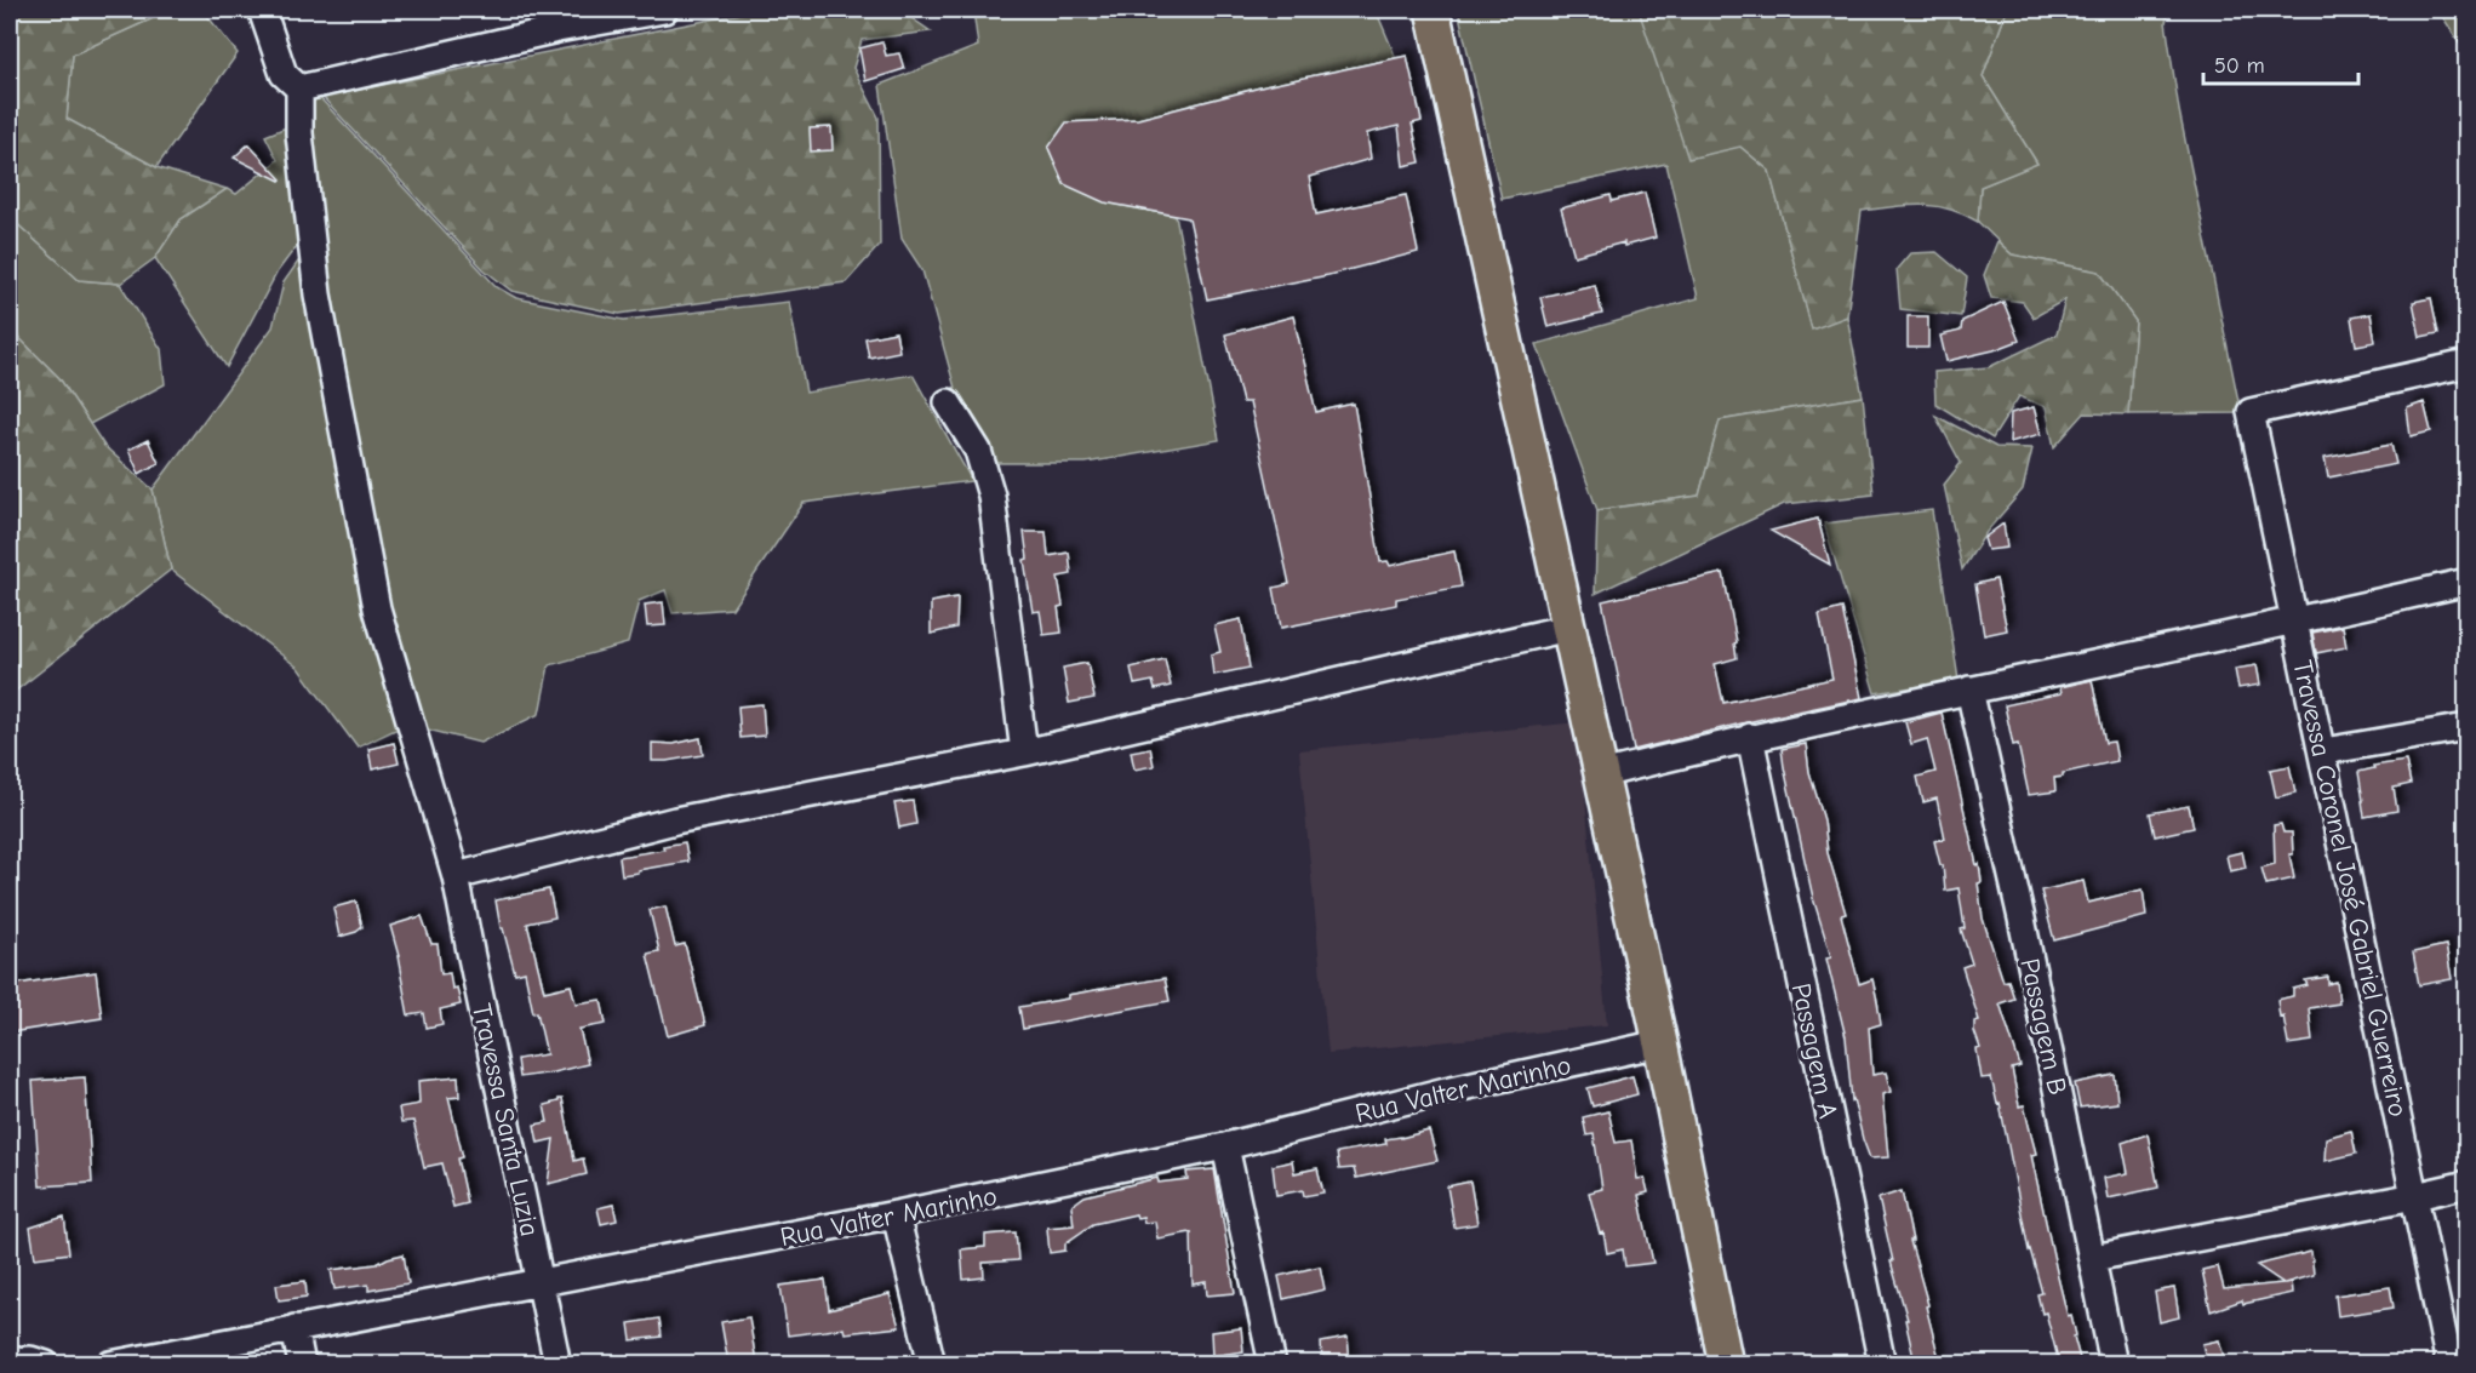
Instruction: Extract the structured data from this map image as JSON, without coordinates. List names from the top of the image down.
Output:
{
  "streets": {
    "street": [
      "Travessa Coronel José Gabriel Guerreiro",
      "Passagem B",
      "Passagem A",
      "Rua Valter Marinho",
      "Travessa Santa Luzia"
    ]
  },
  "crossings": [
    ["Rua Valter Marinho", "Travessa Santa Luzia"]
  ],
  "scale_bar": "50 m"
}
